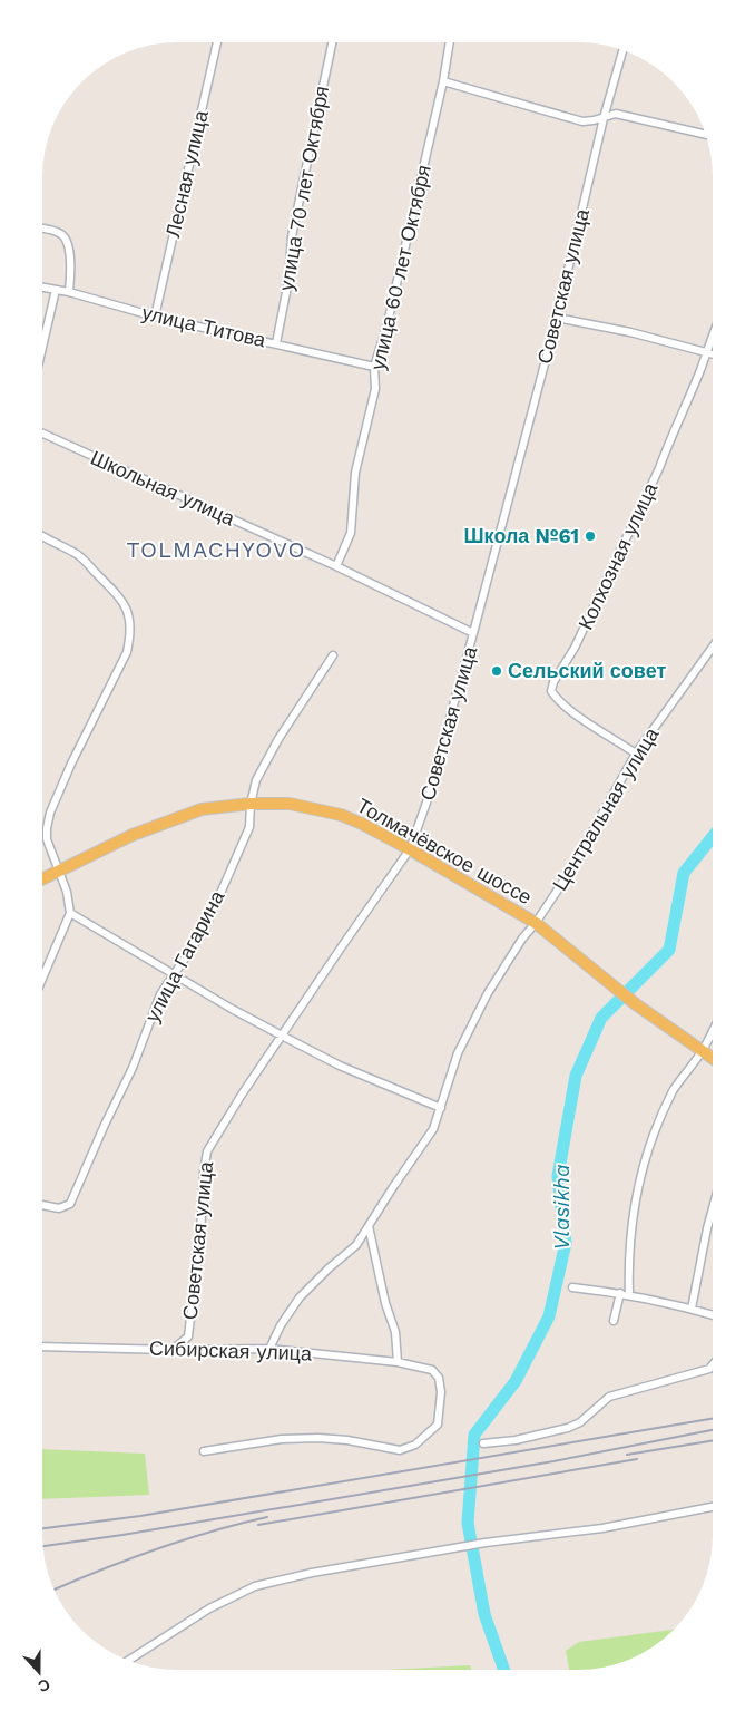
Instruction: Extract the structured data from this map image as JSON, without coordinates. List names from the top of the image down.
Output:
{
  "streets": {
    "main road": ["Толмачёвское шоссе"],
    "street": [
      "Лесная улица",
      "улица 70 лет Октября",
      "улица 60 лет Октября",
      "Советская улица",
      "улица Титова",
      "Школьная улица",
      "Колхозная улица",
      "Центральная улица",
      "улица Гагарина",
      "Сибирская улица"
    ]
  },
  "crossings": [
    ["Лесная улица", "улица Титова"],
    ["улица 70 лет Октября", "улица Титова"],
    ["улица 60 лет Октября", "улица Титова"],
    ["улица 60 лет Октября", "Школьная улица"],
    ["Советская улица", "Школьная улица"],
    ["Советская улица", "Толмачёвское шоссе"],
    ["Советская улица", "Сибирская улица"],
    ["Колхозная улица", "Центральная улица"],
    ["Центральная улица", "Толмачёвское шоссе"],
    ["Центральная улица", "Сибирская улица"],
    ["Толмачёвское шоссе", "улица Гагарина"]
  ],
  "districts": ["TOLMACHYOVO"],
  "water": ["Vlasikha"],
  "places": ["Школа №61", "Сельский совет"],
  "north": "bottom"
}
